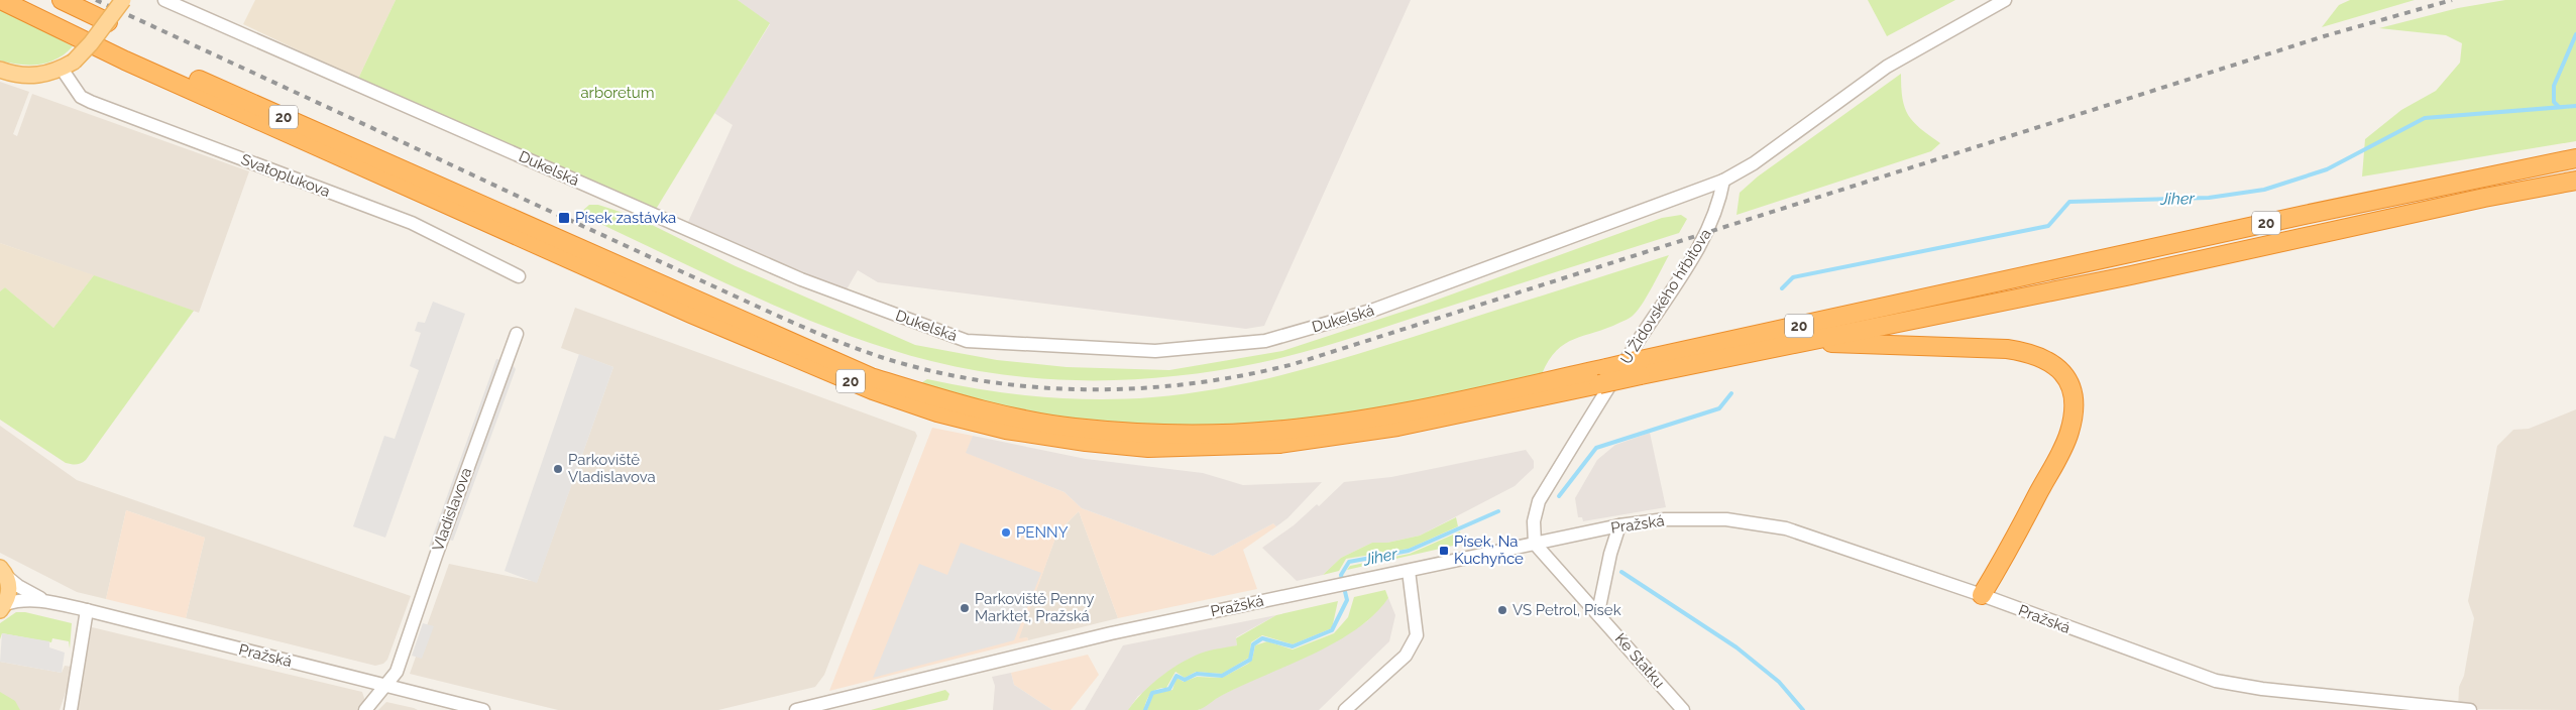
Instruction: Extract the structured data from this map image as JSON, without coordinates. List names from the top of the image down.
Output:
{
  "streets": {
    "highway": ["20"],
    "street": [
      "Dukelská",
      "Svatoplukova",
      "U Židovského hřbitova",
      "Vladislavova",
      "Pražská",
      "Ke Statku"
    ]
  },
  "crossings": [
    ["20", "Pražská"],
    ["Dukelská", "U Židovského hřbitova"],
    ["U Židovského hřbitova", "Pražská"],
    ["U Židovského hřbitova", "Ke Statku"],
    ["Vladislavova", "Pražská"],
    ["Pražská", "Ke Statku"]
  ],
  "water": ["Jiher"],
  "parks": ["arboretum"],
  "places": {
    "transit": ["Písek zastávka", "Písek, Na Kuchyňce"],
    "other": [
      "Parkoviště Vladislavova",
      "PENNY",
      "Parkoviště Penny Marktet, Pražská",
      "VS Petrol, Písek"
    ]
  }
}
